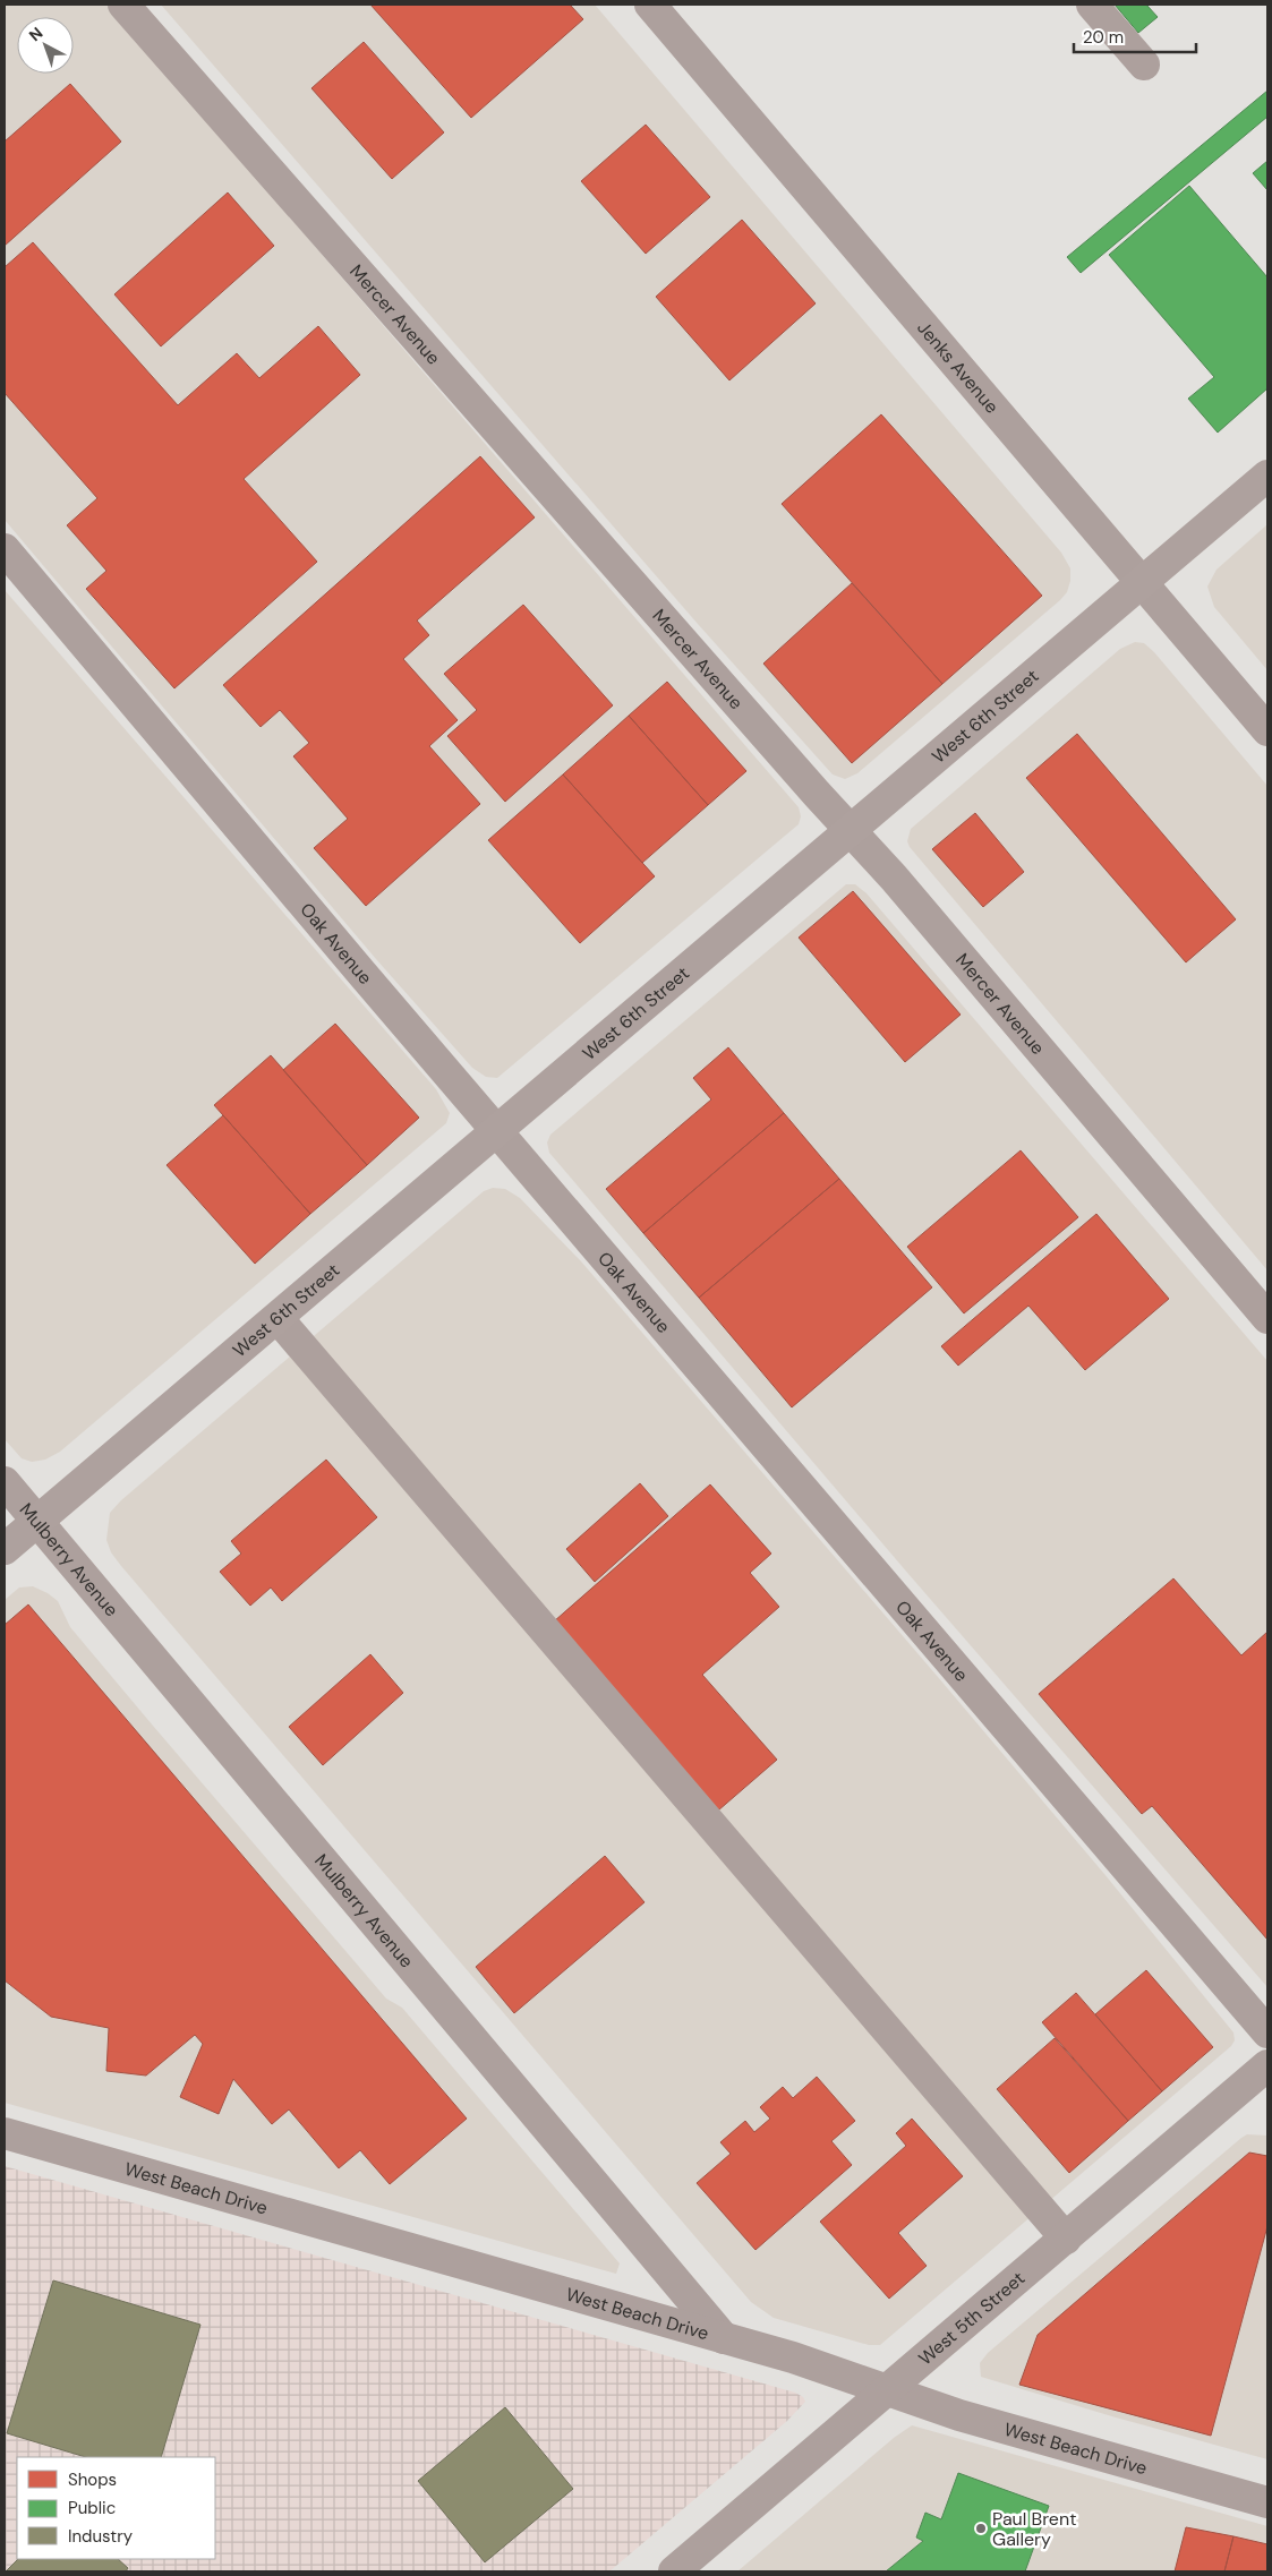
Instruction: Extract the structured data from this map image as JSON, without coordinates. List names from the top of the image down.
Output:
{
  "streets": {
    "main road": ["West 6th Street"],
    "street": [
      "Mercer Avenue",
      "Jenks Avenue",
      "Oak Avenue",
      "Mulberry Avenue",
      "West Beach Drive",
      "West 5th Street"
    ]
  },
  "crossings": [
    ["Mercer Avenue", "West 6th Street"],
    ["Jenks Avenue", "West 6th Street"],
    ["West 6th Street", "Oak Avenue"],
    ["West 6th Street", "Mulberry Avenue"],
    ["Mulberry Avenue", "West Beach Drive"],
    ["West Beach Drive", "West 5th Street"]
  ],
  "places": ["Paul Brent Gallery"],
  "legend": ["Shops", "Public", "Industry"],
  "scale_bar": "20 m",
  "north": "top left"
}
